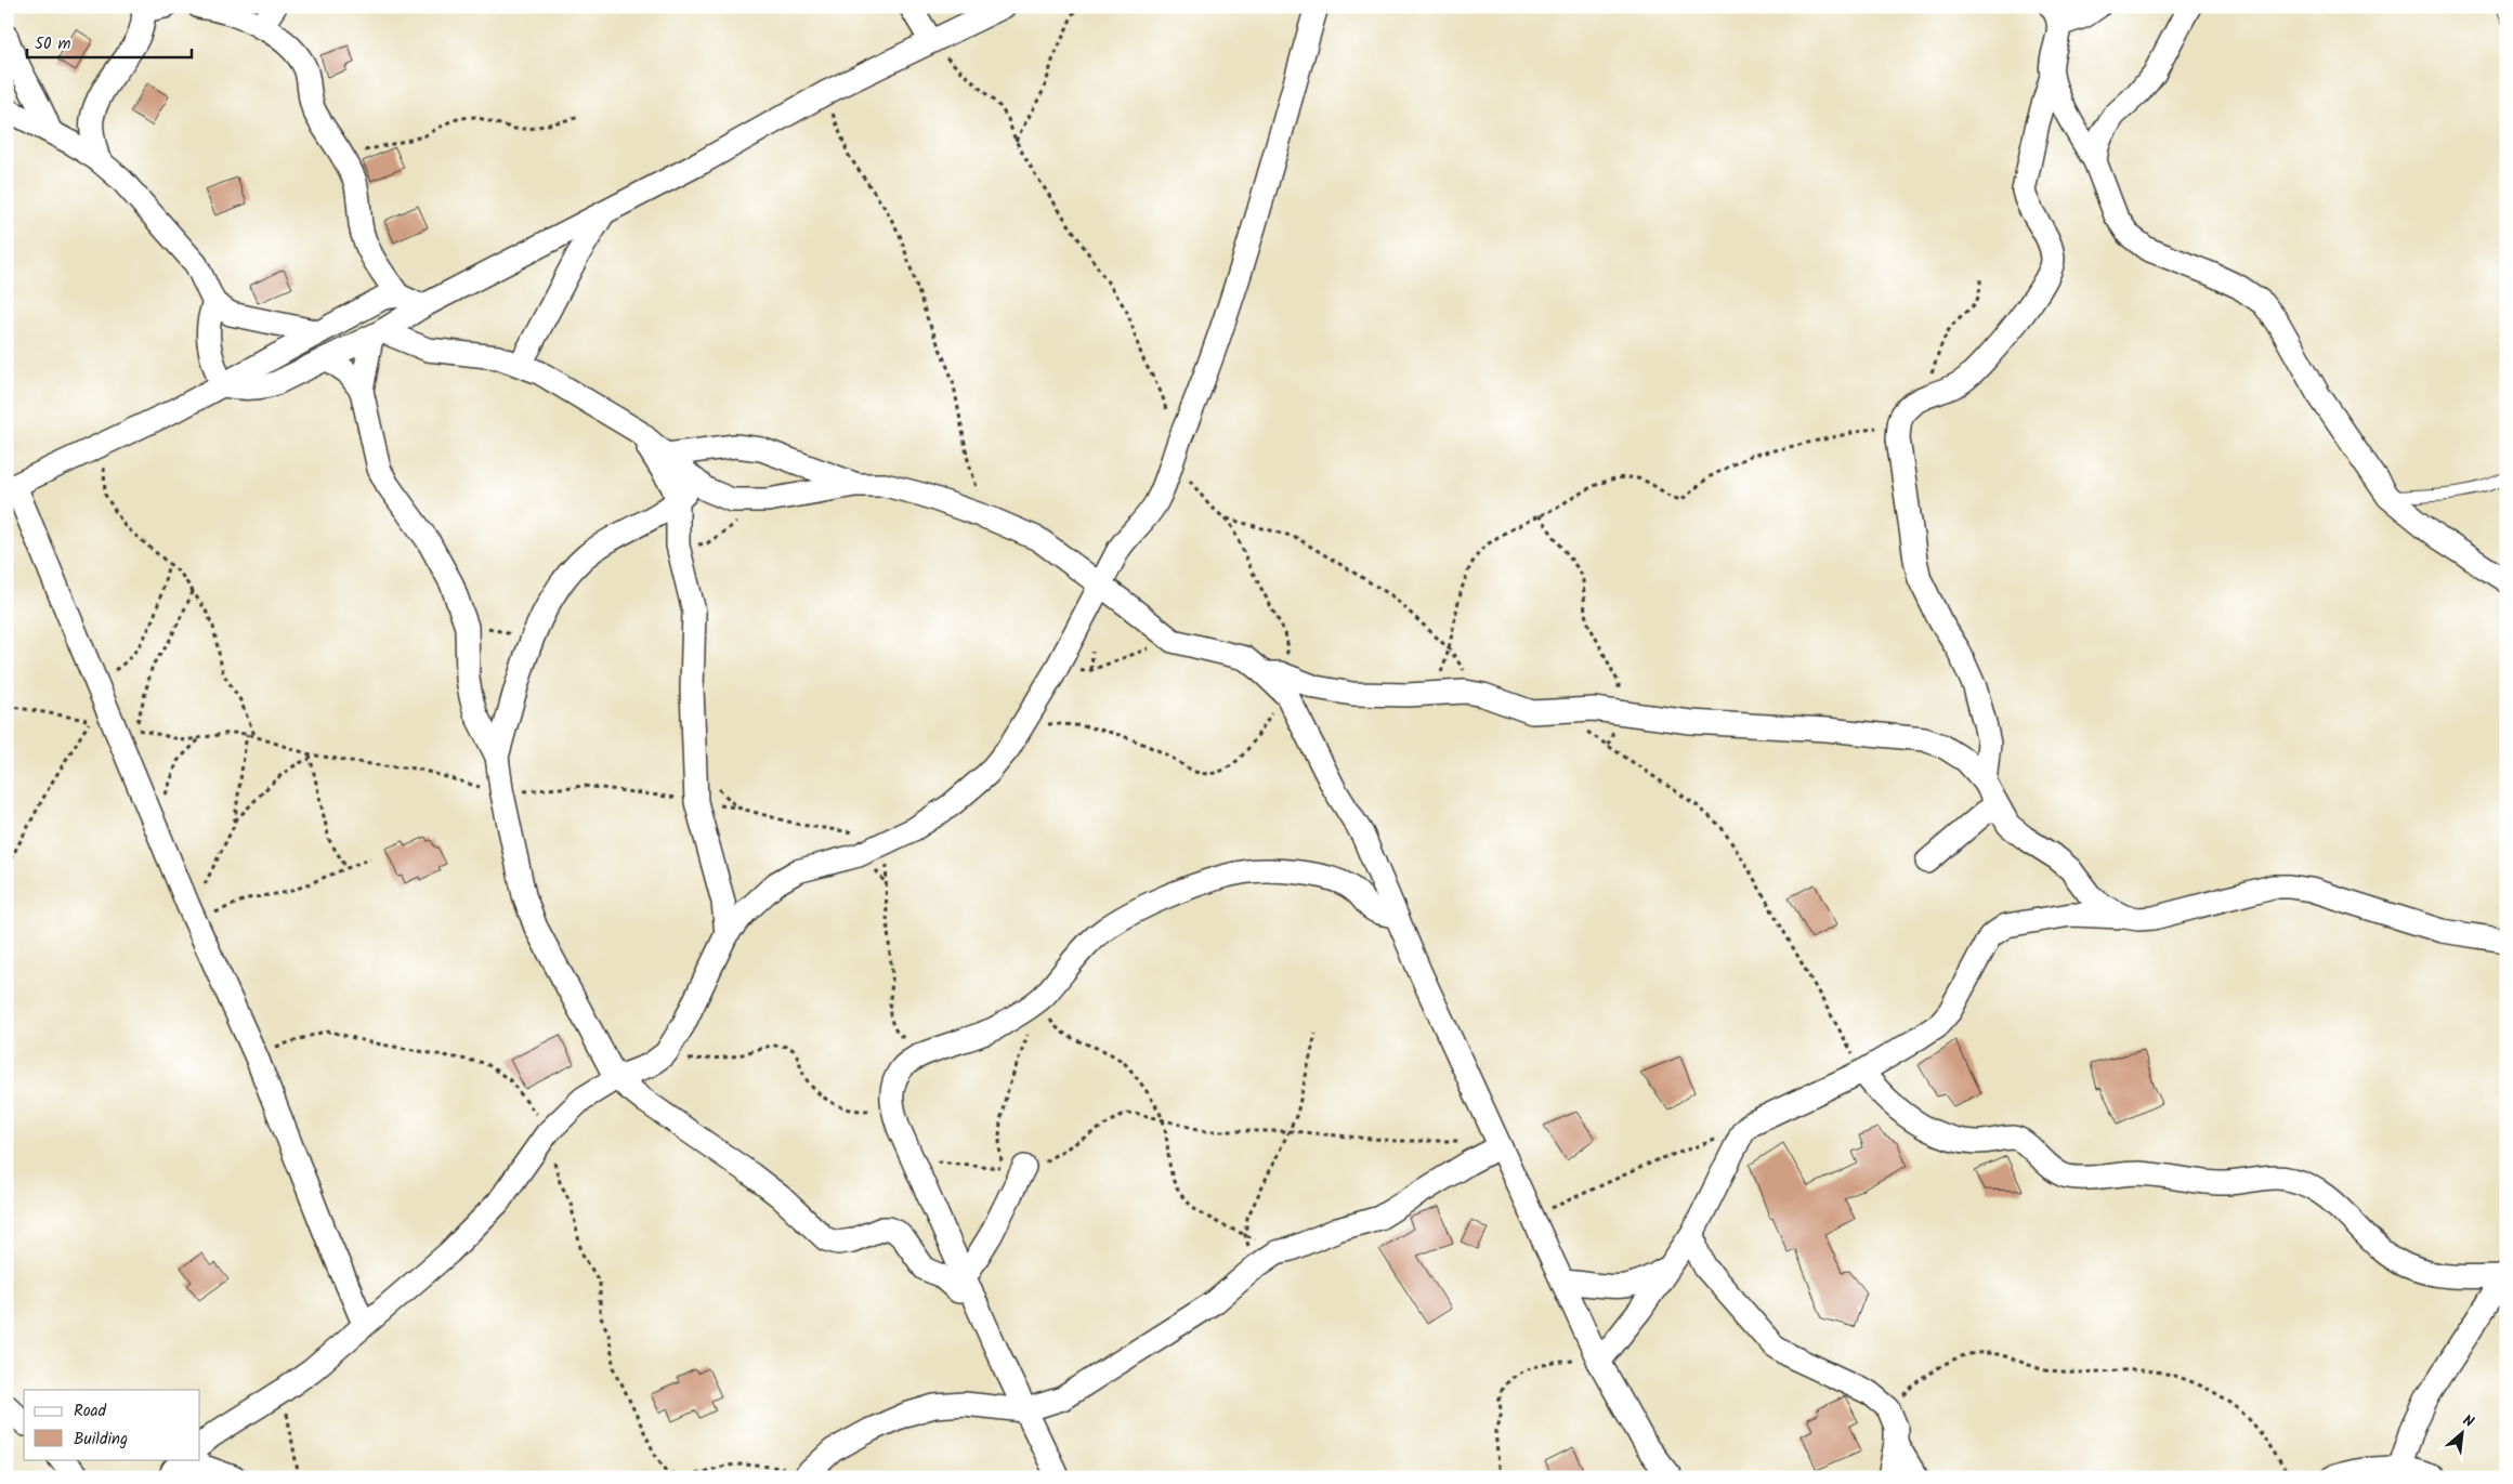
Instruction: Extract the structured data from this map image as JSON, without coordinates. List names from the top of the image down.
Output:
{
  "legend": ["Road", "Building"],
  "scale_bar": "50 m",
  "north": "top right"
}
